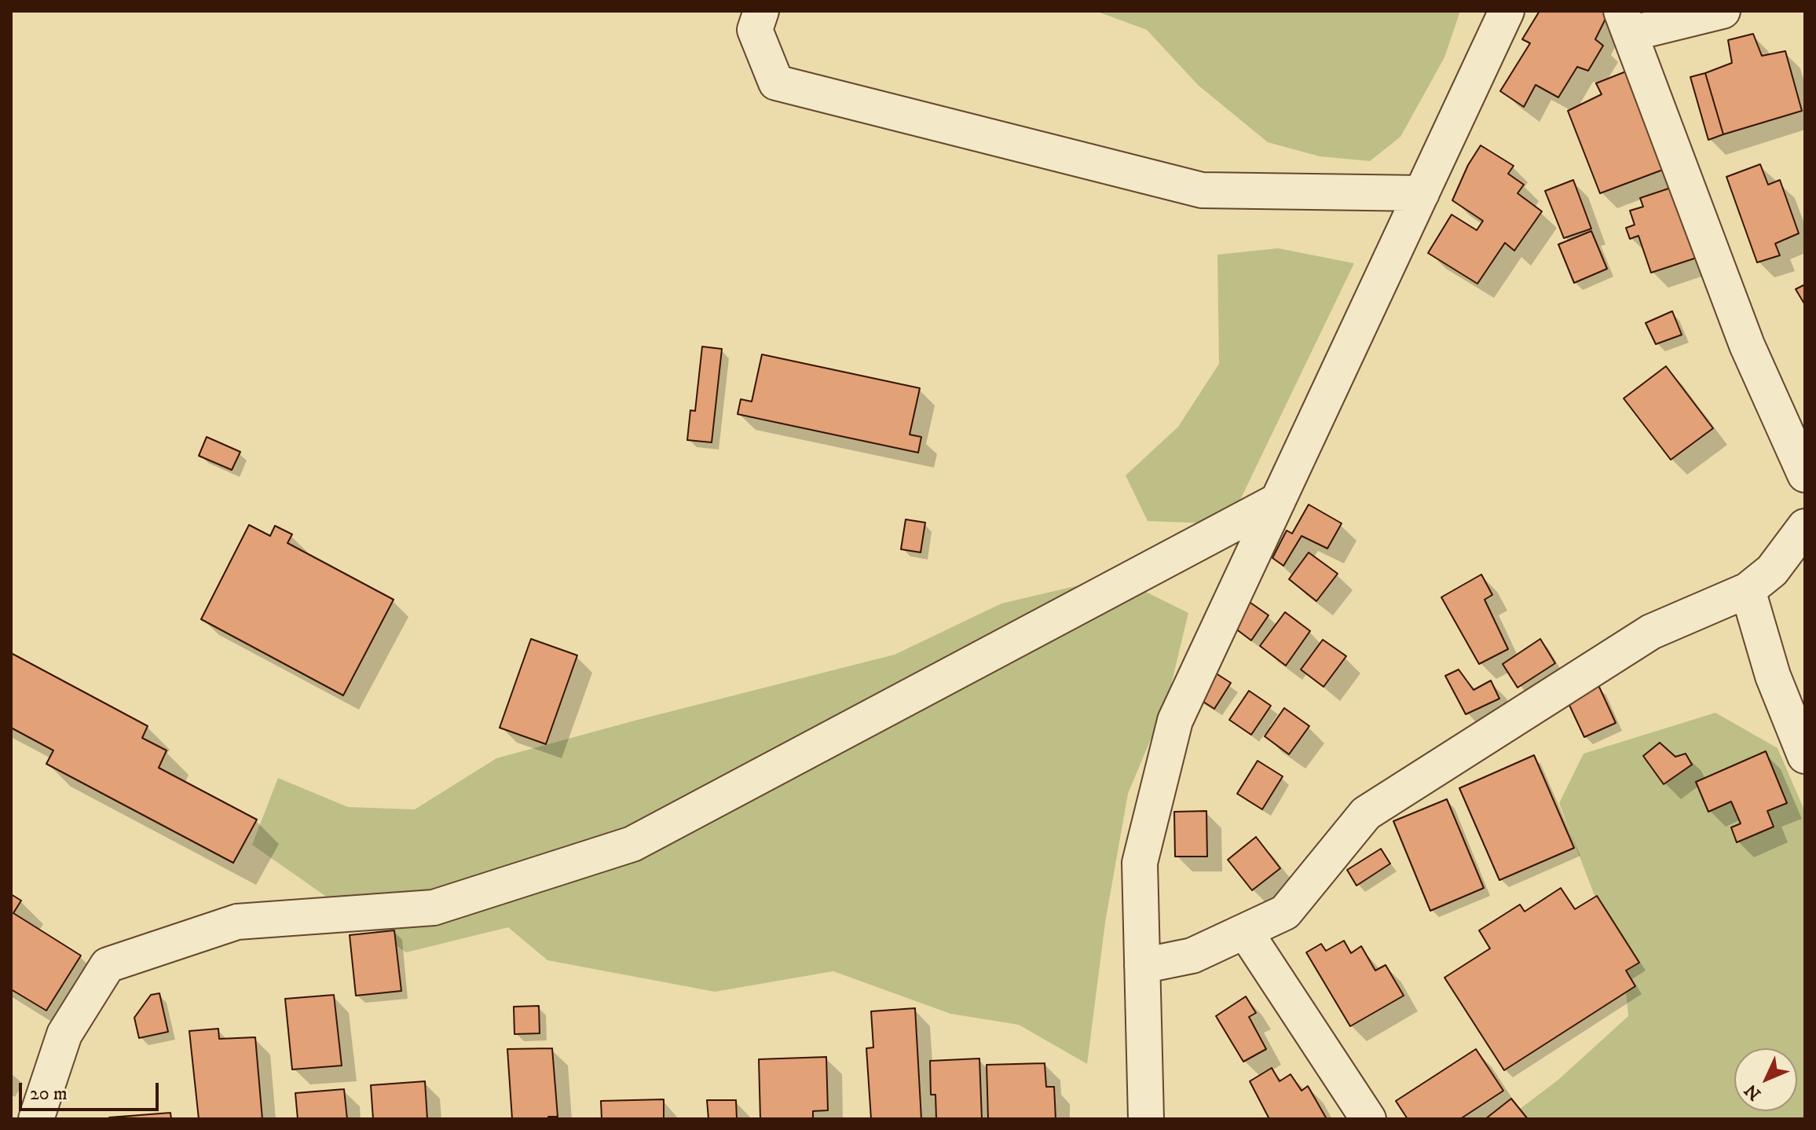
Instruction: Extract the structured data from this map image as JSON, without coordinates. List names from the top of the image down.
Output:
{
  "scale_bar": "20 m",
  "north": "bottom left"
}
